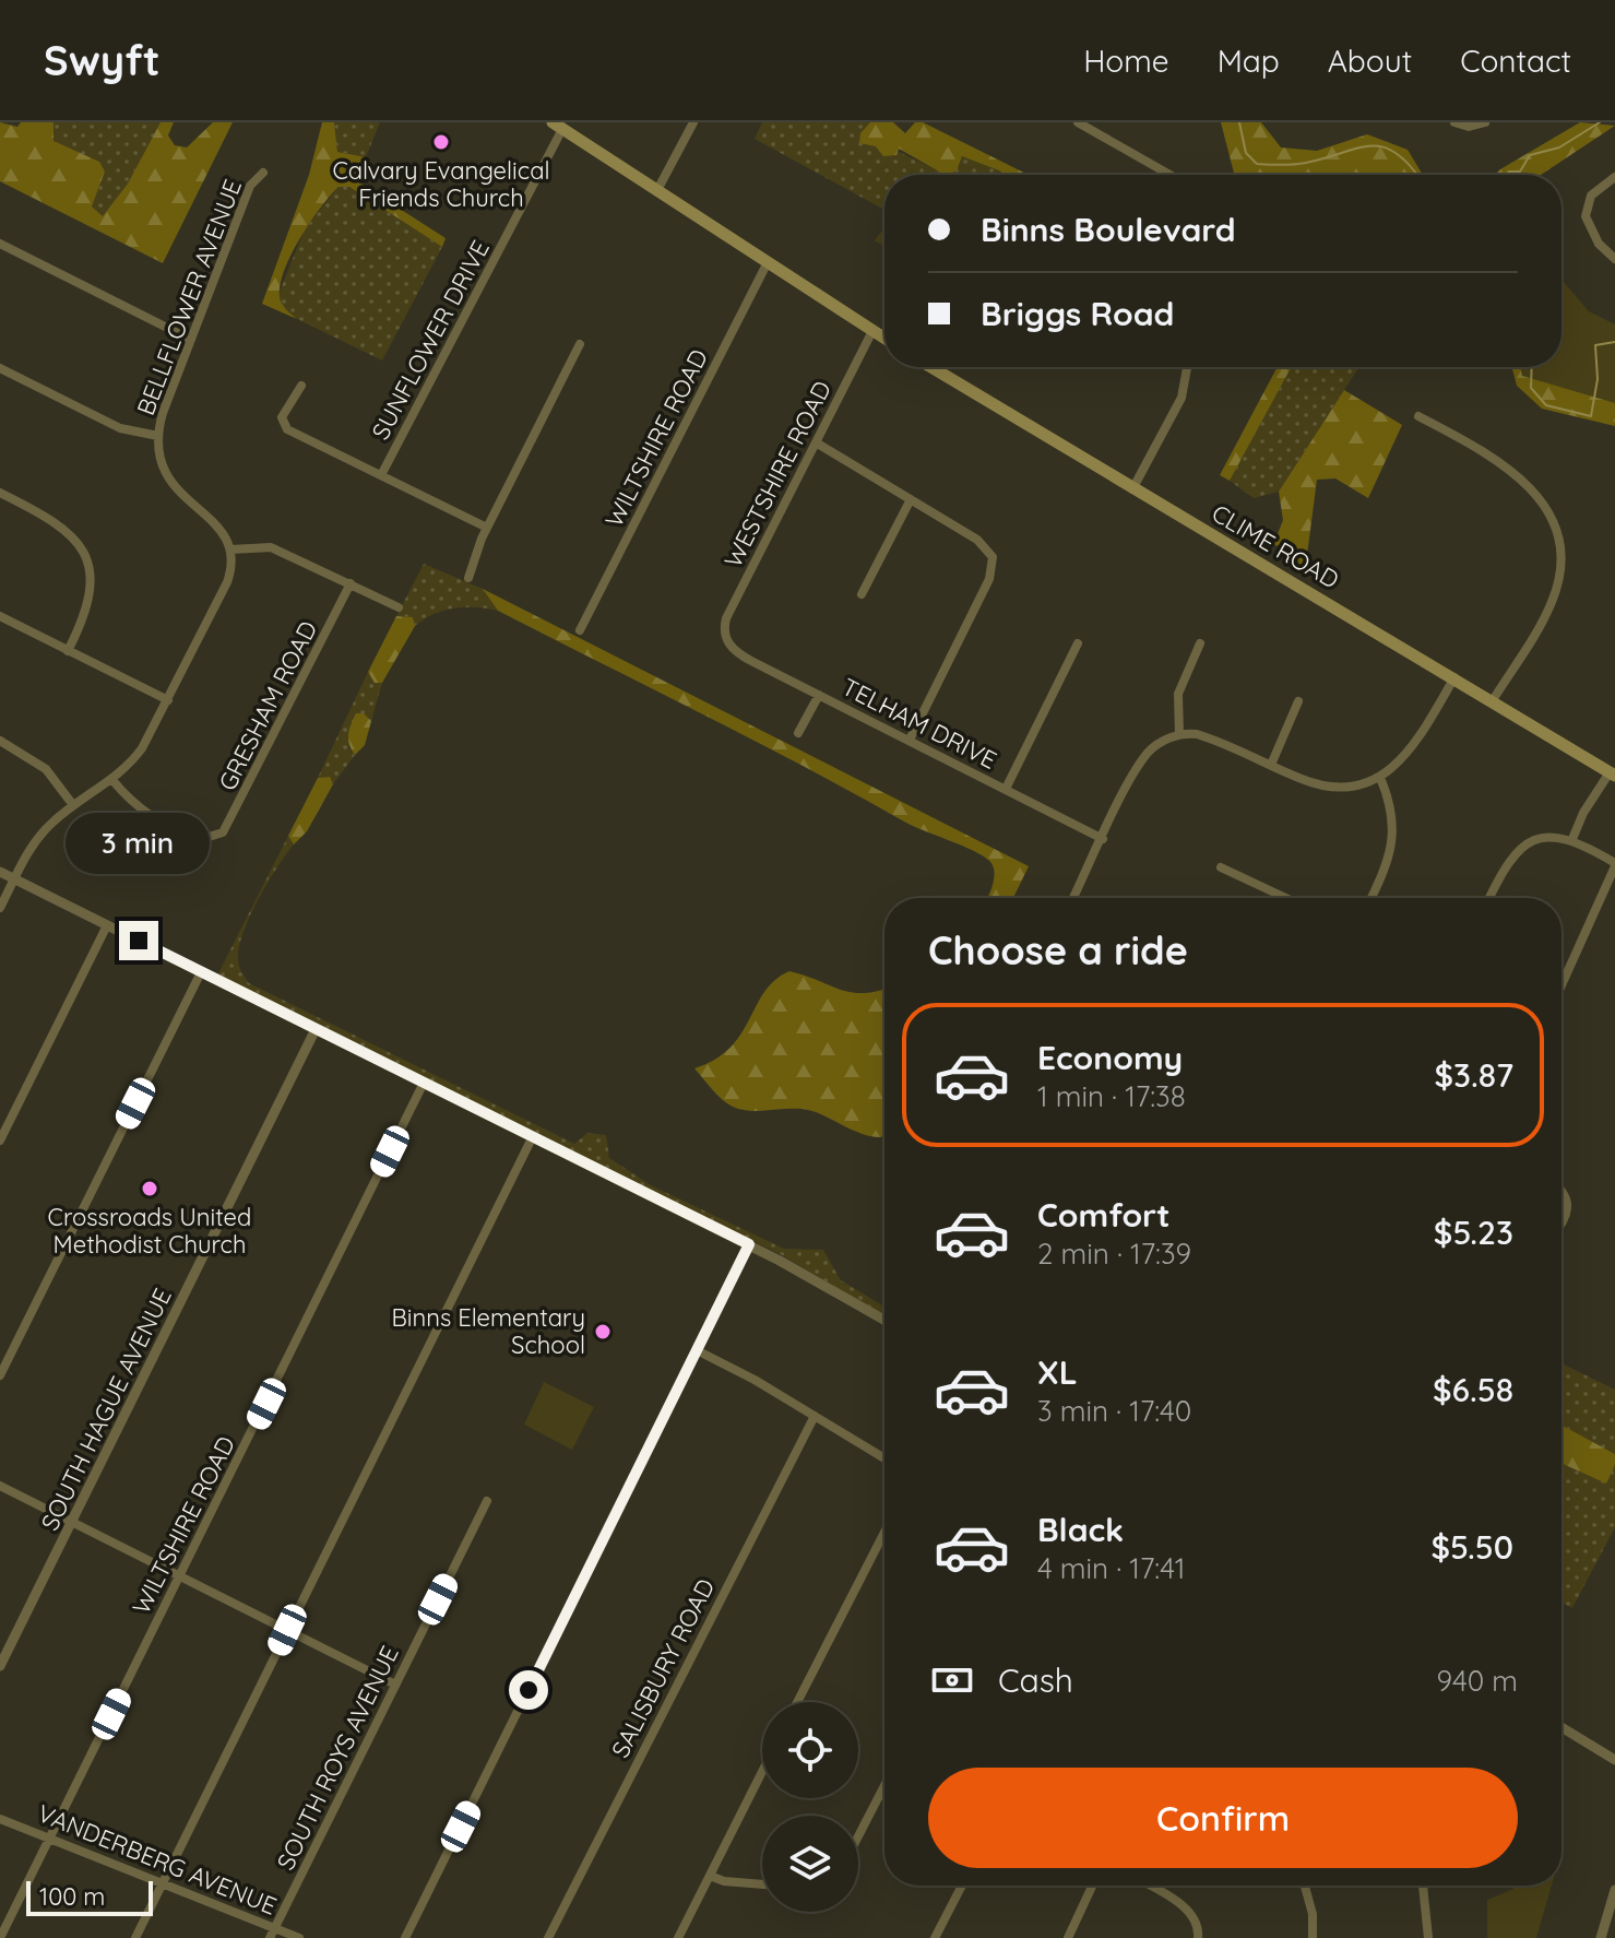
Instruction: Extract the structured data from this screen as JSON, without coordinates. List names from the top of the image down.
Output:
{
  "streets": {
    "main road": ["CLIME ROAD"],
    "street": [
      "BELLFLOWER AVENUE",
      "SUNFLOWER DRIVE",
      "WILTSHIRE ROAD",
      "WESTSHIRE ROAD",
      "GRESHAM ROAD",
      "TELHAM DRIVE",
      "SOUTH HAGUE AVENUE",
      "SALISBURY ROAD",
      "SOUTH ROYS AVENUE",
      "VANDERBERG AVENUE"
    ]
  },
  "crossings": [
    ["WILTSHIRE ROAD", "VANDERBERG AVENUE"],
    ["WESTSHIRE ROAD", "TELHAM DRIVE"],
    ["SOUTH ROYS AVENUE", "VANDERBERG AVENUE"]
  ],
  "places": ["Calvary Evangelical Friends Church", "Crossroads United Methodist Church", "Binns Elementary School"],
  "scale_bar": "100 m",
  "page": {
    "header": "Swyft",
    "nav": [
      "Home",
      "Map",
      "About",
      "Contact"
    ],
    "banner": ["Binns Boulevard", "Briggs Road"],
    "bubble": "3 min",
    "heading": "Choose a ride",
    "list": [
      {
        "name": "Economy",
        "note": "1 min · 17:38",
        "value": "$3.87"
      },
      {
        "name": "Comfort",
        "note": "2 min · 17:39",
        "value": "$5.23"
      },
      {
        "name": "XL",
        "note": "3 min · 17:40",
        "value": "$6.58"
      },
      {
        "name": "Black",
        "note": "4 min · 17:41",
        "value": "$5.50"
      }
    ],
    "pay": ["Cash", "940 m"],
    "buttons": "Confirm",
    "scale": "100 m"
  }
}
